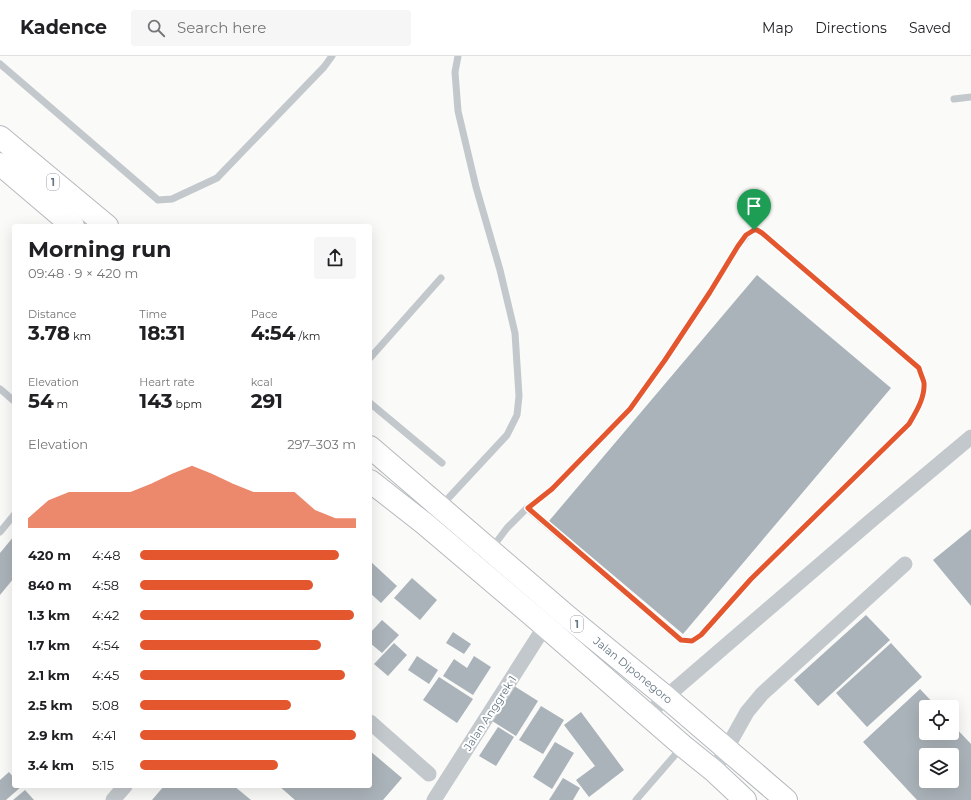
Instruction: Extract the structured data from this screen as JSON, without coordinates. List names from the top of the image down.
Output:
{
  "streets": {
    "highway": ["1", "Jalan Diponegoro"],
    "street": ["Jalan Anggrek 1"]
  },
  "crossings": [
    ["1", "Jalan Anggrek 1"]
  ],
  "page": {
    "header": "Kadence",
    "search": "Search here",
    "nav": ["Map", "Directions", "Saved"],
    "heading": ["Morning run", "09:48 · 9 × 420 m"],
    "stats": [
      ["Distance", "3.78 km"],
      ["Time", "18:31"],
      ["Pace", "4:54 /km"],
      ["Elevation", "54 m"],
      ["Heart rate", "143 bpm"],
      ["kcal", "291"]
    ],
    "chart": ["Elevation", "297–303 m"],
    "list": [
      {
        "name": "420 m",
        "note": "4:48"
      },
      {
        "name": "840 m",
        "note": "4:58"
      },
      {
        "name": "1.3 km",
        "note": "4:42"
      },
      {
        "name": "1.7 km",
        "note": "4:54"
      },
      {
        "name": "2.1 km",
        "note": "4:45"
      },
      {
        "name": "2.5 km",
        "note": "5:08"
      },
      {
        "name": "2.9 km",
        "note": "4:41"
      },
      {
        "name": "3.4 km",
        "note": "5:15"
      }
    ]
  }
}
